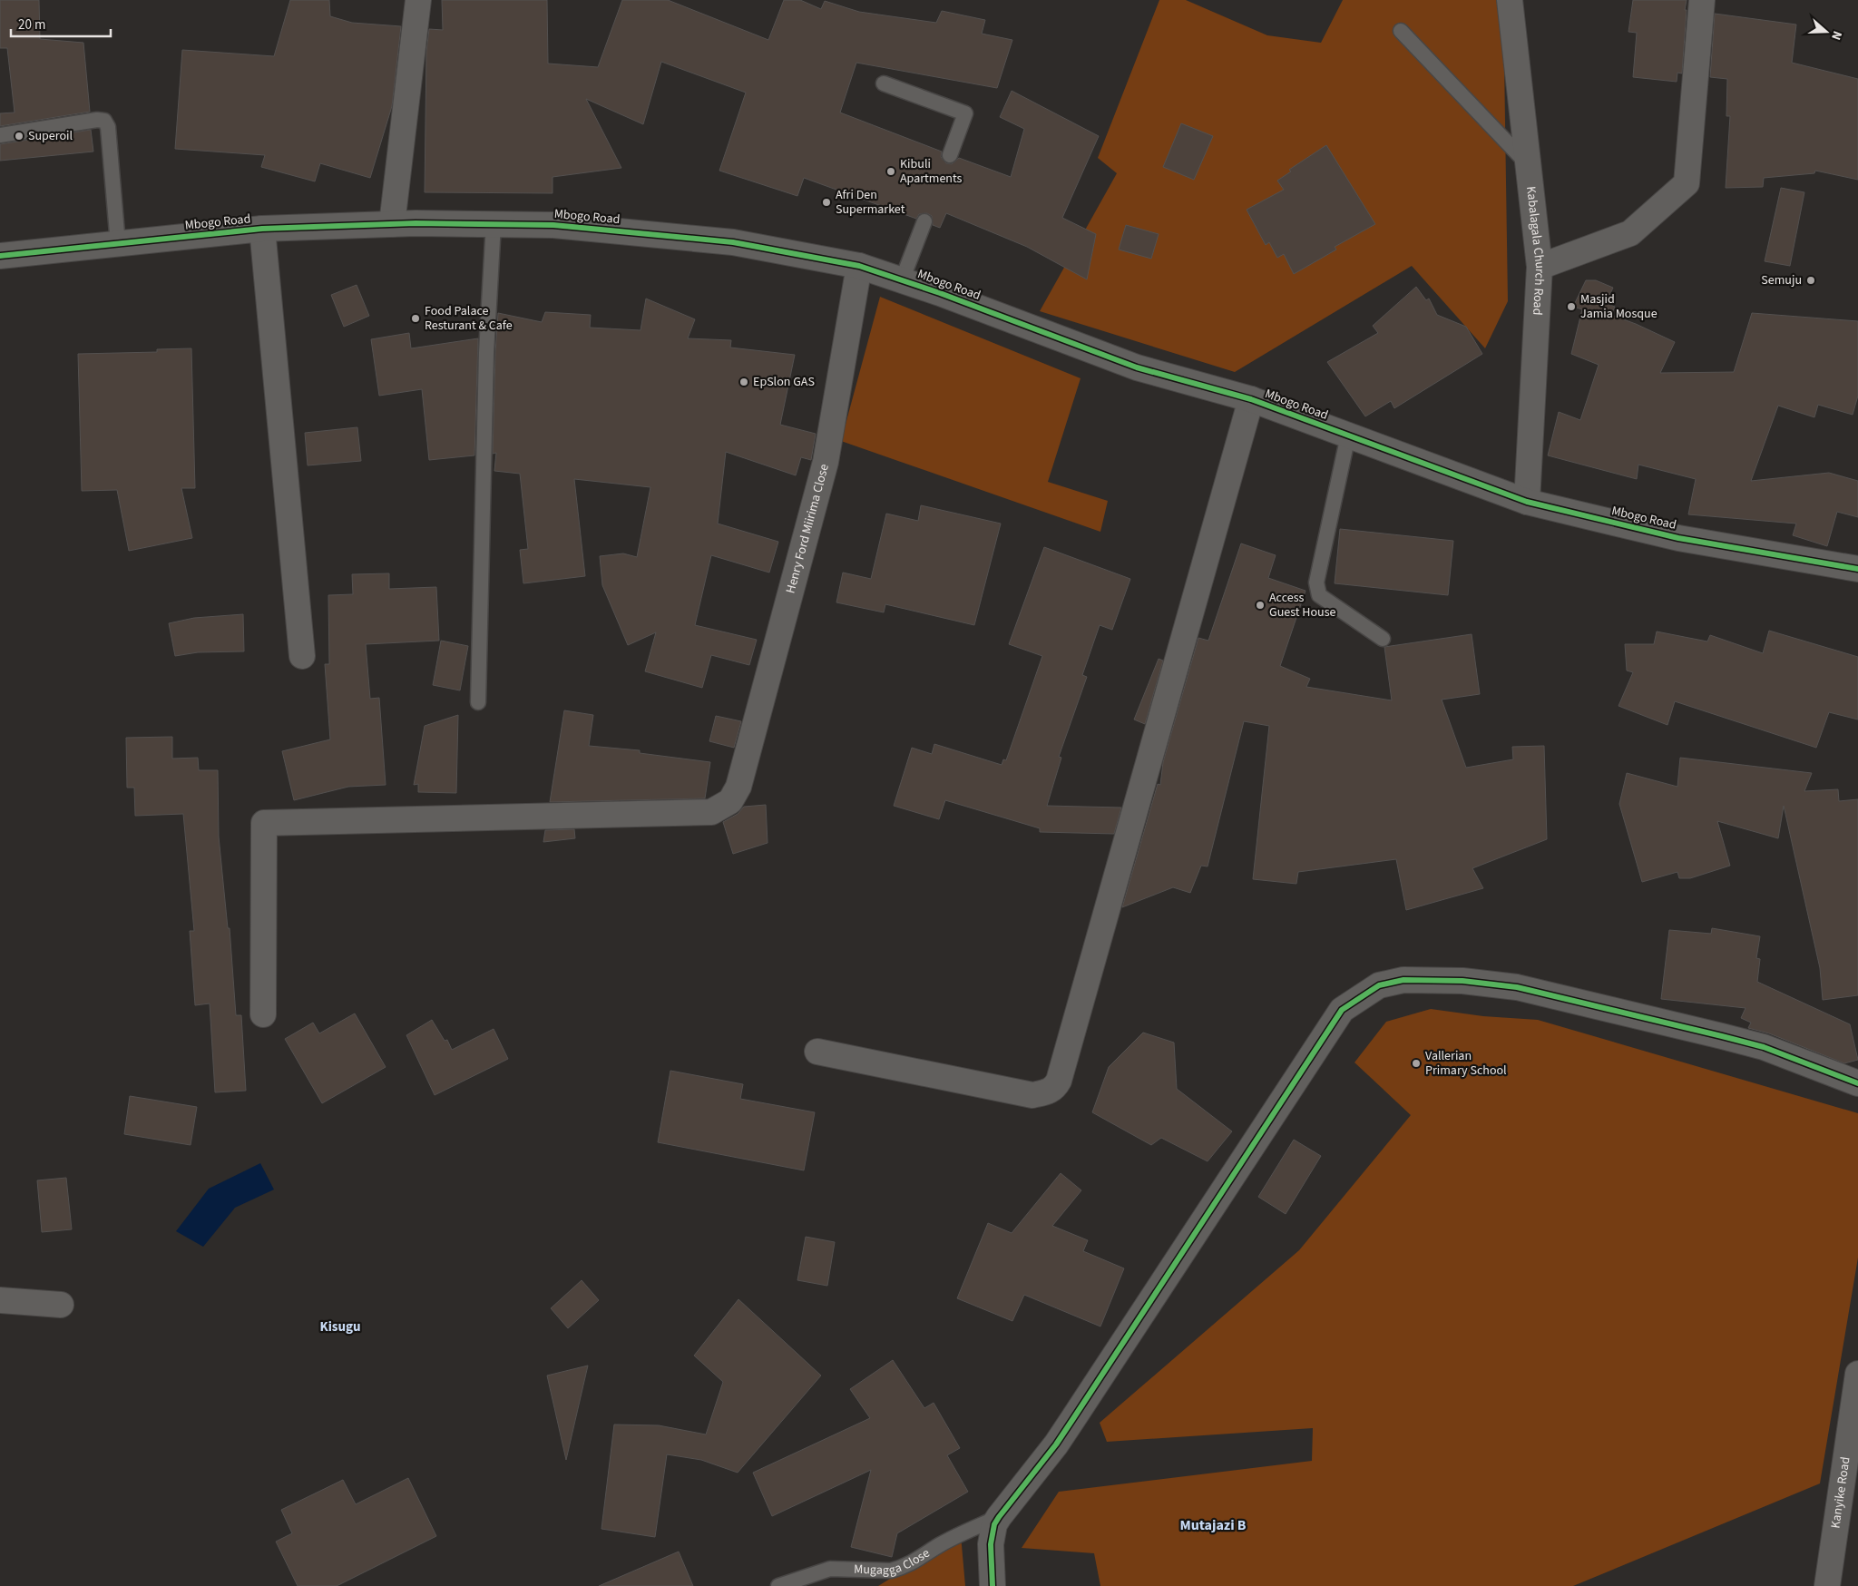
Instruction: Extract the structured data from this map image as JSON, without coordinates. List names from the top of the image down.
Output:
{
  "streets": {
    "street": [
      "Mbogo Road",
      "Kabalagala Church Road",
      "Henry Ford Miirima Close",
      "Kanyike Road"
    ],
    "lane": ["Mugagga Close"]
  },
  "crossings": [
    ["Mbogo Road", "Kabalagala Church Road"],
    ["Mbogo Road", "Henry Ford Miirima Close"]
  ],
  "districts": ["Kisugu", "Mutajazi B"],
  "places": [
    "Superoil",
    "Kibuli Apartments",
    "Afri Den Supermarket",
    "Semuju",
    "Masjid Jamia Mosque",
    "Food Palace Resturant & Cafe",
    "EpSlon GAS",
    "Access Guest House",
    "Vallerian Primary School"
  ],
  "scale_bar": "20 m",
  "north": "right"
}
